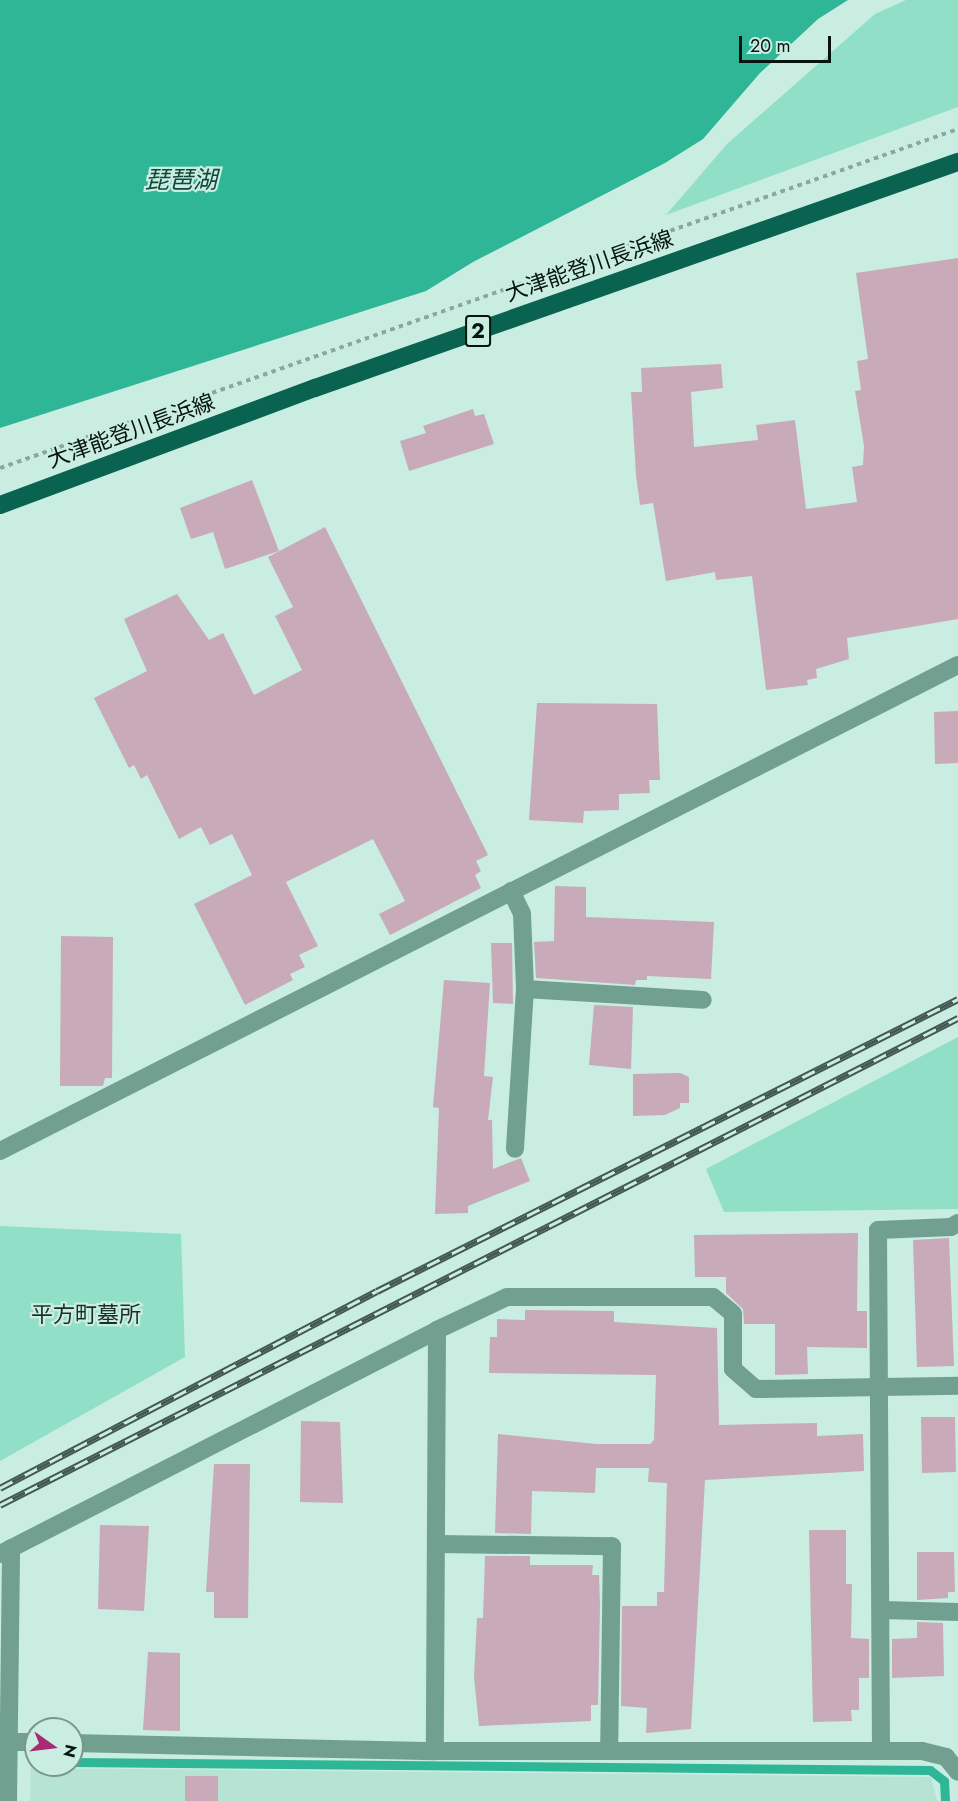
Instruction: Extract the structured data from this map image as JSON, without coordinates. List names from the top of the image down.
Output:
{
  "streets": {
    "main road": ["大津能登川長浜線", "2"]
  },
  "water": ["琵琶湖"],
  "parks": ["平方町墓所"],
  "scale_bar": "20 m",
  "north": "right"
}
